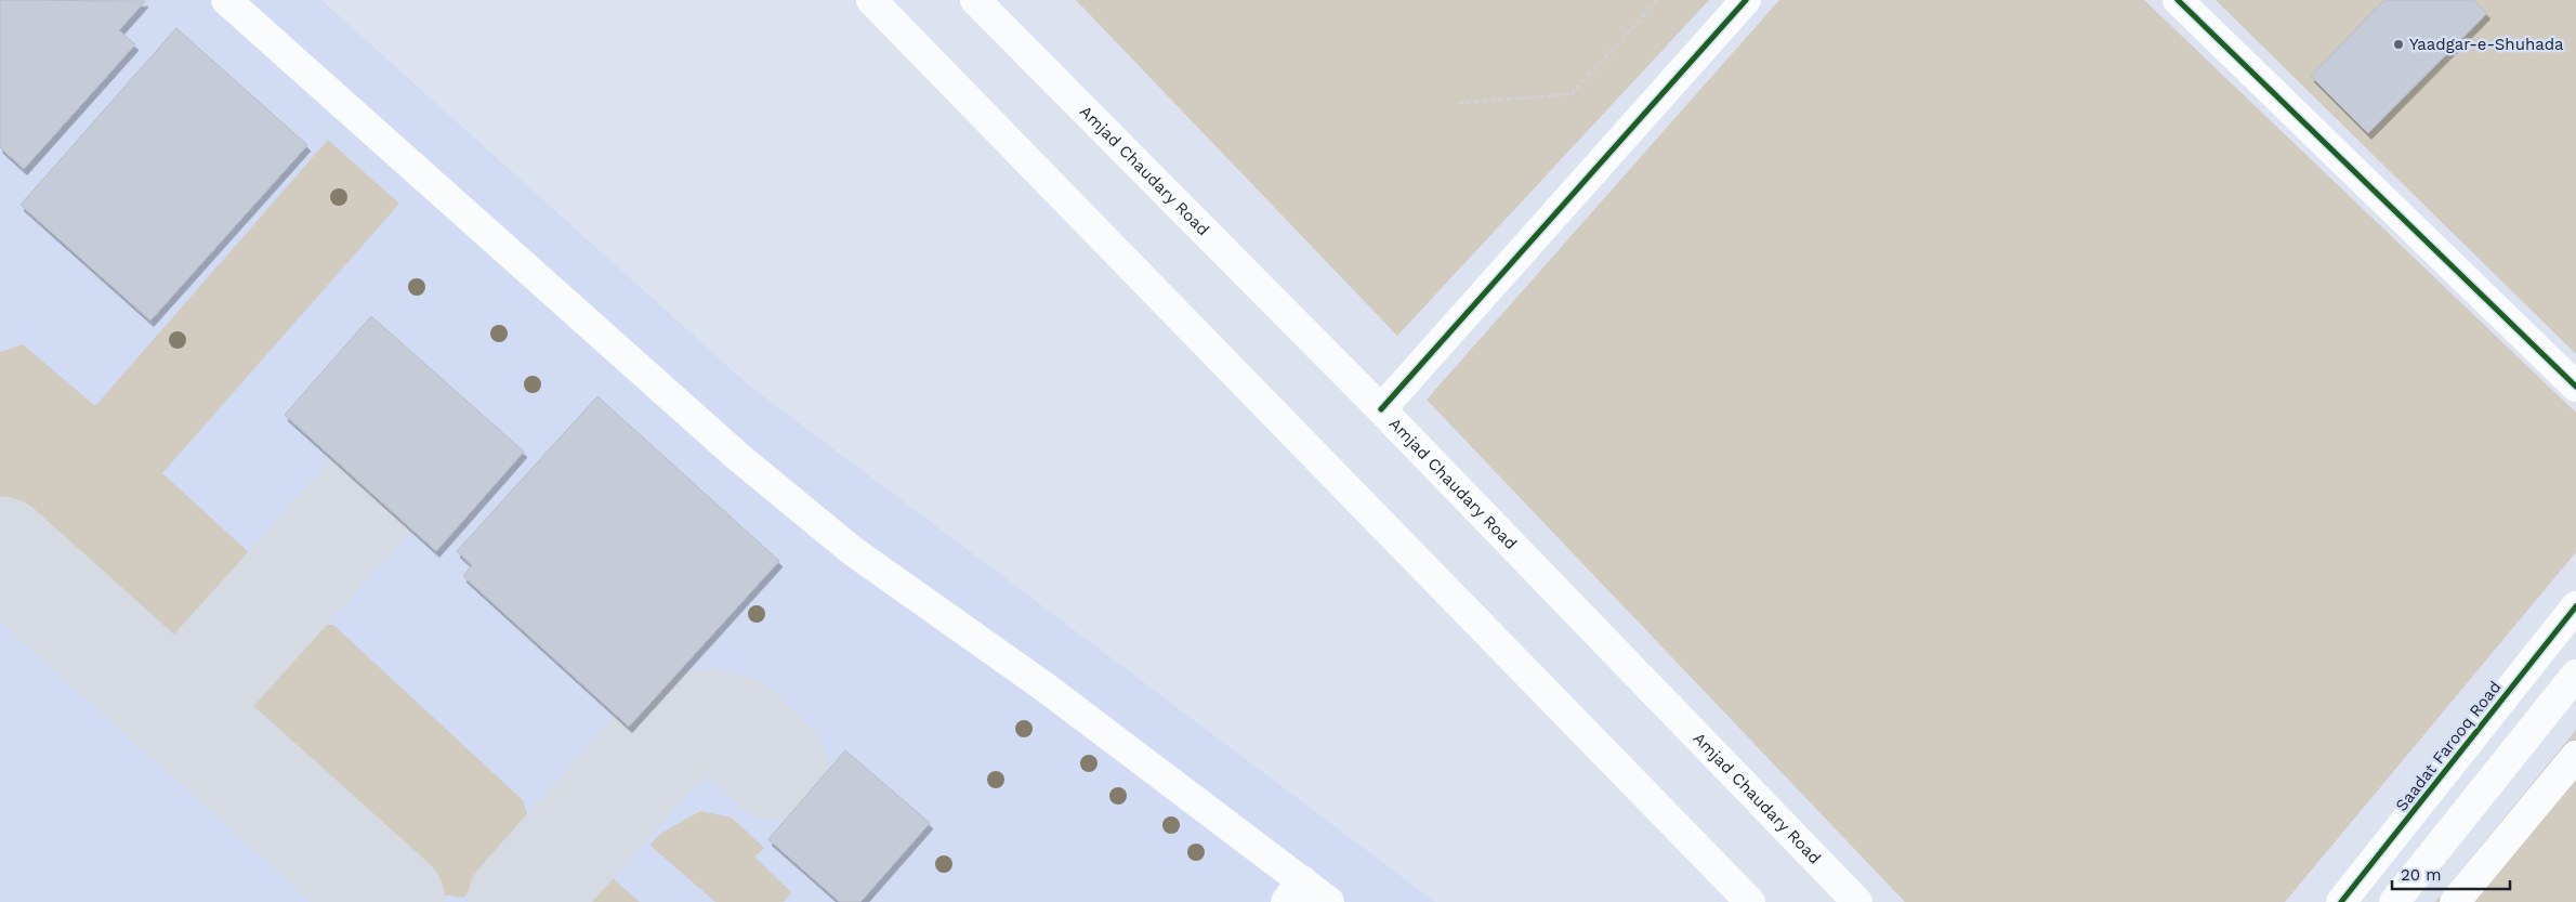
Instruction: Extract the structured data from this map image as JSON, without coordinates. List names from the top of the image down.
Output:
{
  "streets": {
    "main road": ["Amjad Chaudary Road", "Saadat Farooq Road"]
  },
  "places": ["Yaadgar-e-Shuhada"],
  "scale_bar": "20 m"
}
